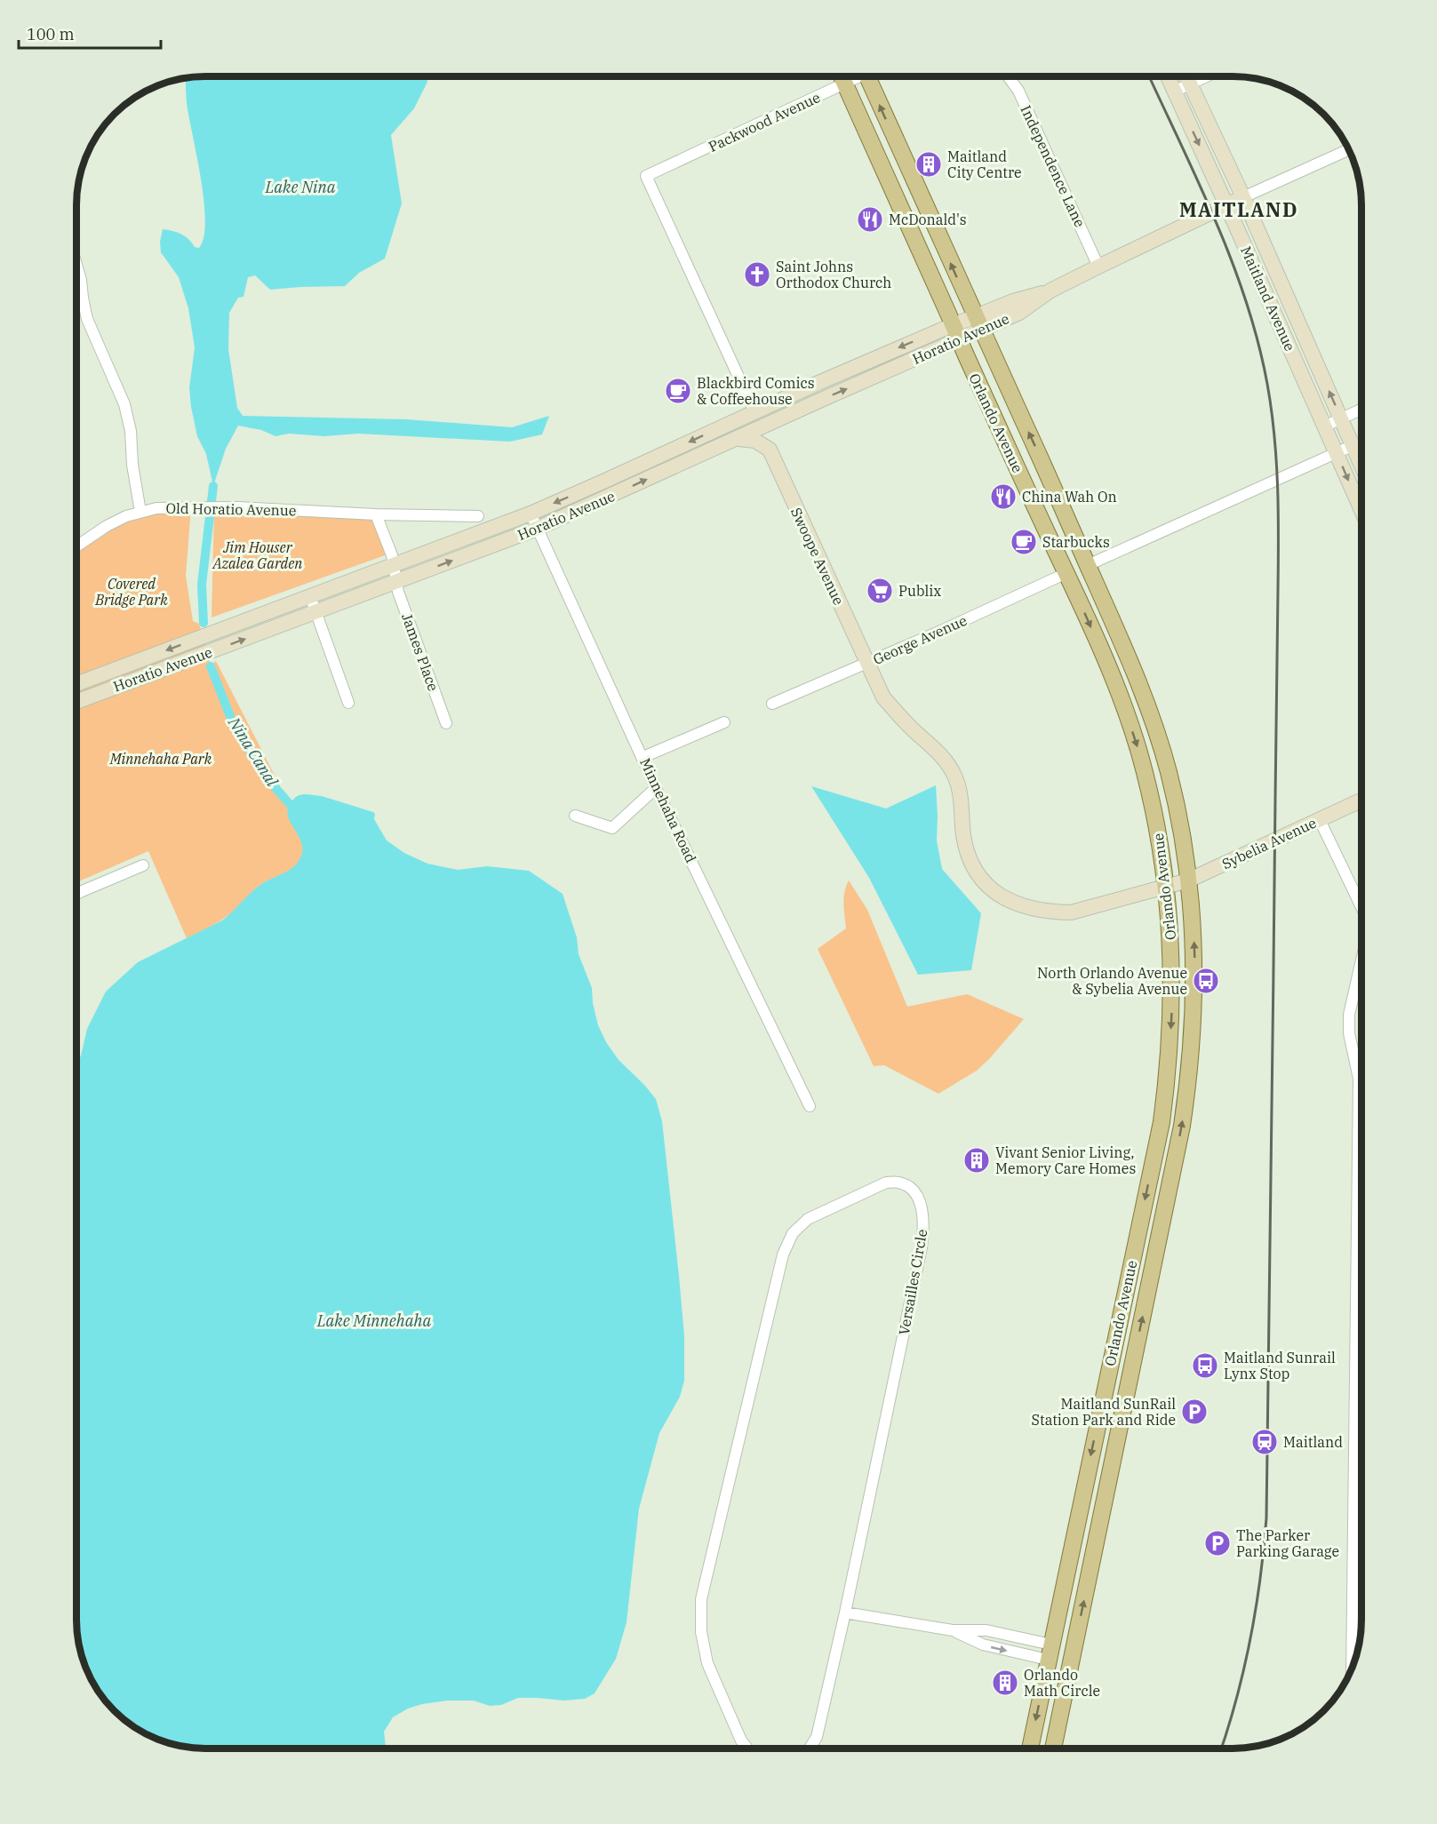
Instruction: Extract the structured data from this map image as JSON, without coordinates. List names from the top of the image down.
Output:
{
  "streets": {
    "main road": [
      "Maitland Avenue",
      "Horatio Avenue",
      "Orlando Avenue",
      "Swoope Avenue",
      "Sybelia Avenue"
    ],
    "street": [
      "Packwood Avenue",
      "Independence Lane",
      "Old Horatio Avenue",
      "George Avenue",
      "James Place",
      "Minnehaha Road",
      "Versailles Circle"
    ]
  },
  "crossings": [
    ["Packwood Avenue", "Horatio Avenue"],
    ["Packwood Avenue", "Orlando Avenue"],
    ["Independence Lane", "Horatio Avenue"],
    ["Maitland Avenue", "Horatio Avenue"],
    ["Horatio Avenue", "Orlando Avenue"],
    ["Horatio Avenue", "James Place"],
    ["Horatio Avenue", "Minnehaha Road"],
    ["Orlando Avenue", "Swoope Avenue"],
    ["Orlando Avenue", "George Avenue"],
    ["Orlando Avenue", "Sybelia Avenue"],
    ["Swoope Avenue", "George Avenue"],
    ["Swoope Avenue", "Sybelia Avenue"]
  ],
  "districts": ["MAITLAND"],
  "water": ["Lake Nina", "Nina Canal", "Lake Minnehaha"],
  "parks": ["Jim Houser Azalea Garden", "Covered Bridge Park", "Minnehaha Park"],
  "places": {
    "building": ["Maitland City Centre", "Vivant Senior Living, Memory Care Homes", "Orlando Math Circle"],
    "restaurant": ["McDonald's", "China Wah On"],
    "church": ["Saint Johns Orthodox Church"],
    "cafe": ["Blackbird Comics & Coffeehouse", "Starbucks"],
    "supermarket": ["Publix"],
    "bus stop": ["North Orlando Avenue & Sybelia Avenue", "Maitland Sunrail Lynx Stop"],
    "parking": ["Maitland SunRail Station Park and Ride", "The Parker Parking Garage"],
    "station": ["Maitland"]
  },
  "scale_bar": "100 m"
}
